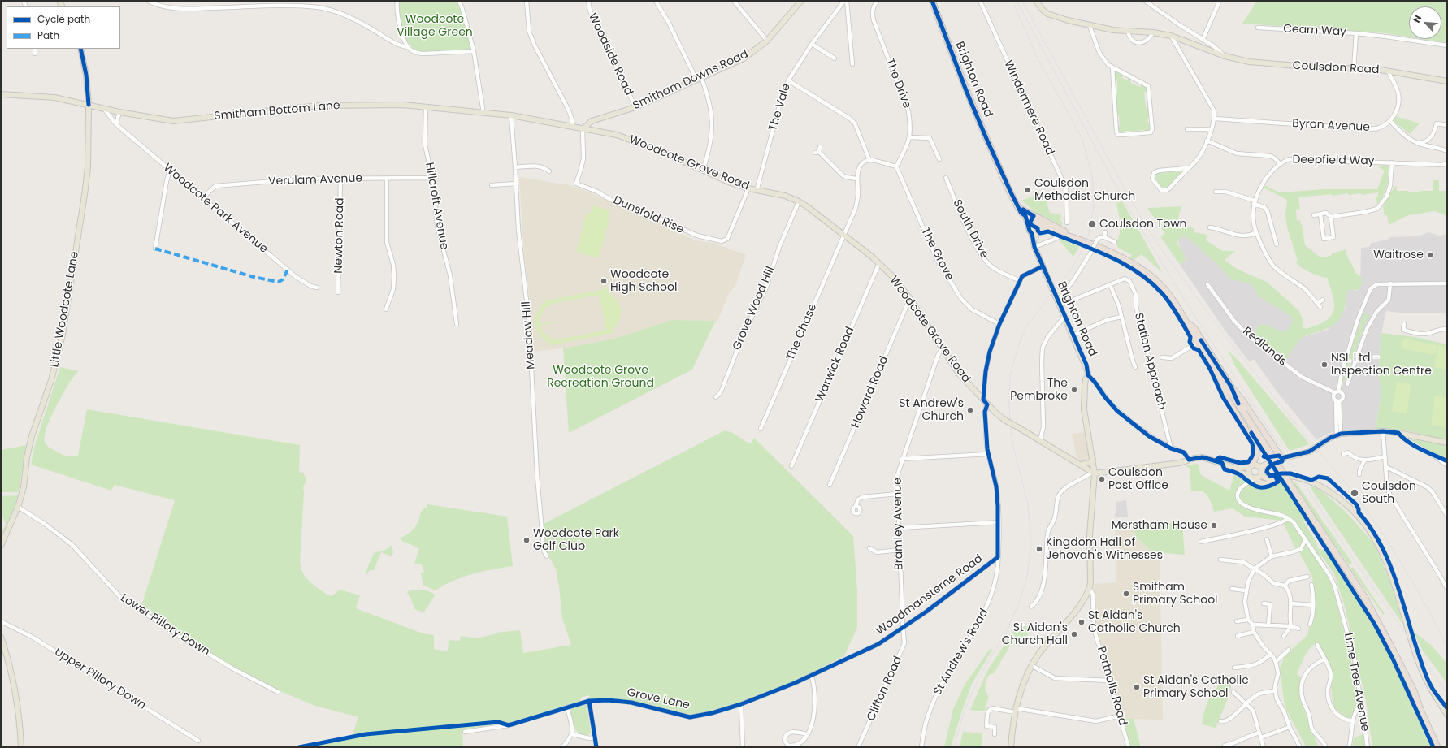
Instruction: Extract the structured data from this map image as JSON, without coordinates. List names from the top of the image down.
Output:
{
  "streets": {
    "highway": ["Brighton Road"],
    "main road": [
      "Coulsdon Road",
      "Smitham Downs Road",
      "Smitham Bottom Lane",
      "Woodcote Grove Road",
      "Little Woodcote Lane"
    ],
    "street": [
      "Cearn Way",
      "Woodside Road",
      "The Drive",
      "The Vale",
      "Windermere Road",
      "Byron Avenue",
      "Deepfield Way",
      "Verulam Avenue",
      "Hillcroft Avenue",
      "Woodcote Park Avenue",
      "Dunsfold Rise",
      "South Drive",
      "Newton Road",
      "The Grove",
      "Grove Wood Hill",
      "The Chase",
      "Meadow Hill",
      "Redlands",
      "Station Approach",
      "Warwick Road",
      "Howard Road",
      "Bramley Avenue",
      "Woodmansterne Road",
      "Lower Pillory Down",
      "St Andrew's Road",
      "Upper Pillory Down",
      "Lime Tree Avenue",
      "Portnalls Road",
      "Clifton Road",
      "Grove Lane"
    ]
  },
  "crossings": [
    ["Cearn Way", "Coulsdon Road"],
    ["Woodside Road", "Smitham Downs Road"],
    ["Brighton Road", "Station Approach"],
    ["Smitham Downs Road", "Smitham Bottom Lane"],
    ["Smitham Downs Road", "Woodcote Grove Road"],
    ["Smitham Downs Road", "Dunsfold Rise"],
    ["The Drive", "The Grove"],
    ["The Vale", "Woodcote Grove Road"],
    ["Smitham Bottom Lane", "Woodcote Grove Road"],
    ["Smitham Bottom Lane", "Hillcroft Avenue"],
    ["Smitham Bottom Lane", "Woodcote Park Avenue"],
    ["Smitham Bottom Lane", "Dunsfold Rise"],
    ["Smitham Bottom Lane", "Little Woodcote Lane"],
    ["Smitham Bottom Lane", "Meadow Hill"],
    ["Woodcote Grove Road", "Dunsfold Rise"],
    ["Woodcote Grove Road", "Grove Wood Hill"],
    ["Woodcote Grove Road", "The Chase"],
    ["Woodcote Grove Road", "Warwick Road"],
    ["Woodcote Grove Road", "Howard Road"],
    ["Woodcote Grove Road", "Bramley Avenue"],
    ["Woodcote Grove Road", "Woodmansterne Road"],
    ["Verulam Avenue", "Hillcroft Avenue"],
    ["Verulam Avenue", "Woodcote Park Avenue"],
    ["Verulam Avenue", "Newton Road"],
    ["Little Woodcote Lane", "Lower Pillory Down"],
    ["Bramley Avenue", "Woodmansterne Road"],
    ["Bramley Avenue", "Clifton Road"],
    ["Woodmansterne Road", "St Andrew's Road"],
    ["Woodmansterne Road", "Clifton Road"],
    ["Woodmansterne Road", "Grove Lane"]
  ],
  "parks": ["Woodcote Village Green", "Woodcote Grove Recreation Ground"],
  "places": [
    "Coulsdon Methodist Church",
    "Coulsdon Town",
    "Waitrose",
    "Woodcote High School",
    "NSL Ltd - Inspection Centre",
    "The Pembroke",
    "St Andrew's Church",
    "Coulsdon Post Office",
    "Coulsdon South",
    "Merstham House",
    "Woodcote Park Golf Club",
    "Kingdom Hall of Jehovah's Witnesses",
    "Smitham Primary School",
    "St Aidan's Catholic Church",
    "St Aidan's Church Hall",
    "St Aidan's Catholic Primary School"
  ],
  "legend": ["Cycle path", "Path"],
  "north": "top left"
}
